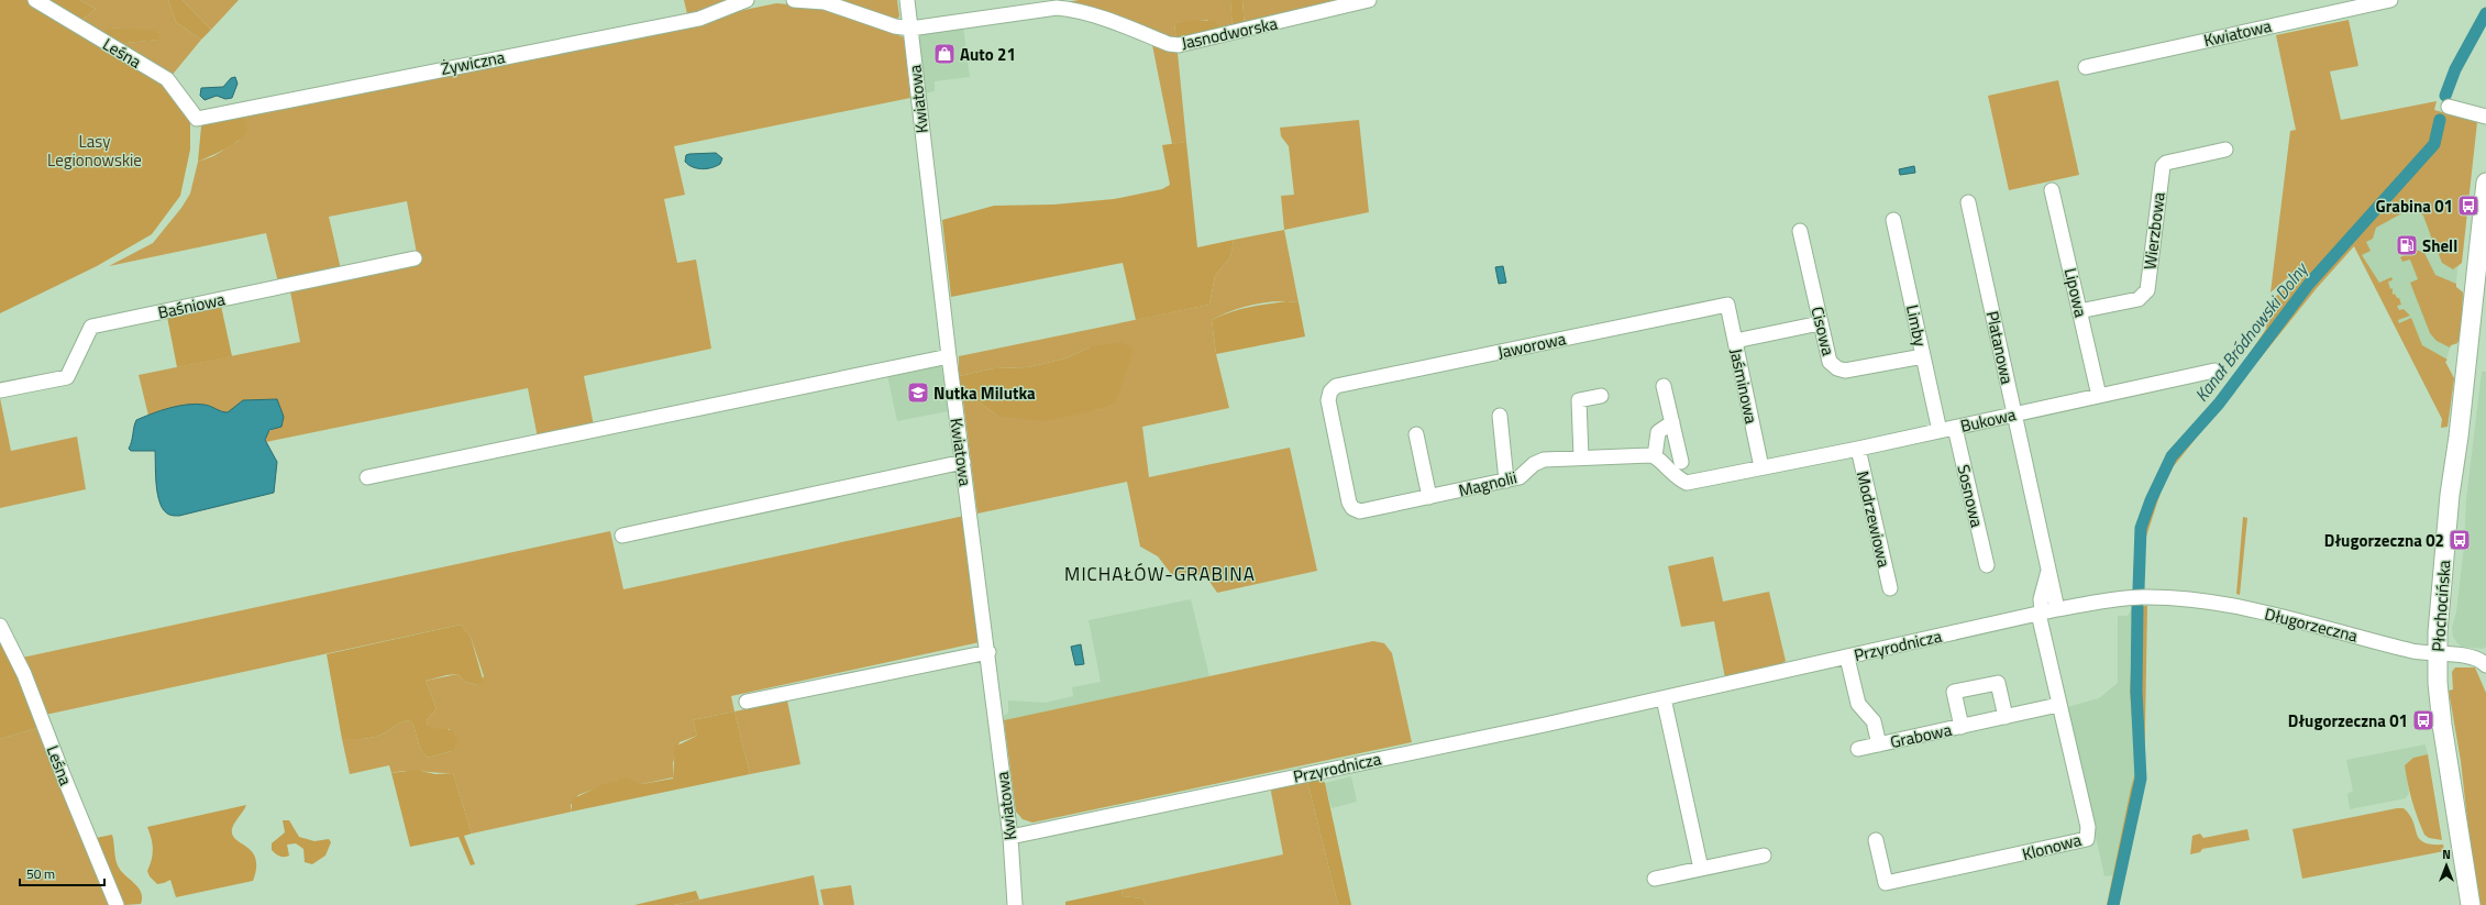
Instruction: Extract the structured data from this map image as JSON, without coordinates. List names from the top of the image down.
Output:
{
  "streets": {
    "main road": ["Płochocińska"],
    "street": [
      "Jasnodworska",
      "Kwiatowa",
      "Leśna",
      "Żywiczna",
      "Wierzbowa",
      "Lipowa",
      "Baśniowa",
      "Limby",
      "Cisowa",
      "Jaworowa",
      "Platanowa",
      "Jaśminowa",
      "Bukowa",
      "Magnolii",
      "Sosnowa",
      "Modrzewiowa",
      "Długorzeczna",
      "Przyrodnicza",
      "Grabowa",
      "Klonowa"
    ]
  },
  "crossings": [
    ["Jasnodworska", "Kwiatowa"],
    ["Kwiatowa", "Przyrodnicza"],
    ["Leśna", "Żywiczna"],
    ["Wierzbowa", "Lipowa"],
    ["Lipowa", "Bukowa"],
    ["Limby", "Cisowa"],
    ["Limby", "Bukowa"],
    ["Jaworowa", "Jaśminowa"],
    ["Jaworowa", "Magnolii"],
    ["Platanowa", "Bukowa"],
    ["Platanowa", "Przyrodnicza"],
    ["Platanowa", "Klonowa"],
    ["Jaśminowa", "Bukowa"],
    ["Bukowa", "Sosnowa"],
    ["Bukowa", "Modrzewiowa"],
    ["Płochocińska", "Długorzeczna"],
    ["Długorzeczna", "Przyrodnicza"],
    ["Przyrodnicza", "Grabowa"],
    ["Przyrodnicza", "Klonowa"],
    ["Grabowa", "Klonowa"]
  ],
  "districts": ["MICHAŁÓW-GRABINA"],
  "water": ["Kanał Bródnowski Dolny"],
  "parks": ["Lasy Legionowskie"],
  "places": {
    "shop": ["Auto 21"],
    "bus stop": ["Grabina 01", "Długorzeczna 02", "Długorzeczna 01"],
    "fuel station": ["Shell"],
    "school or university": ["Nutka Milutka"]
  },
  "scale_bar": "50 m",
  "north": "top"
}
